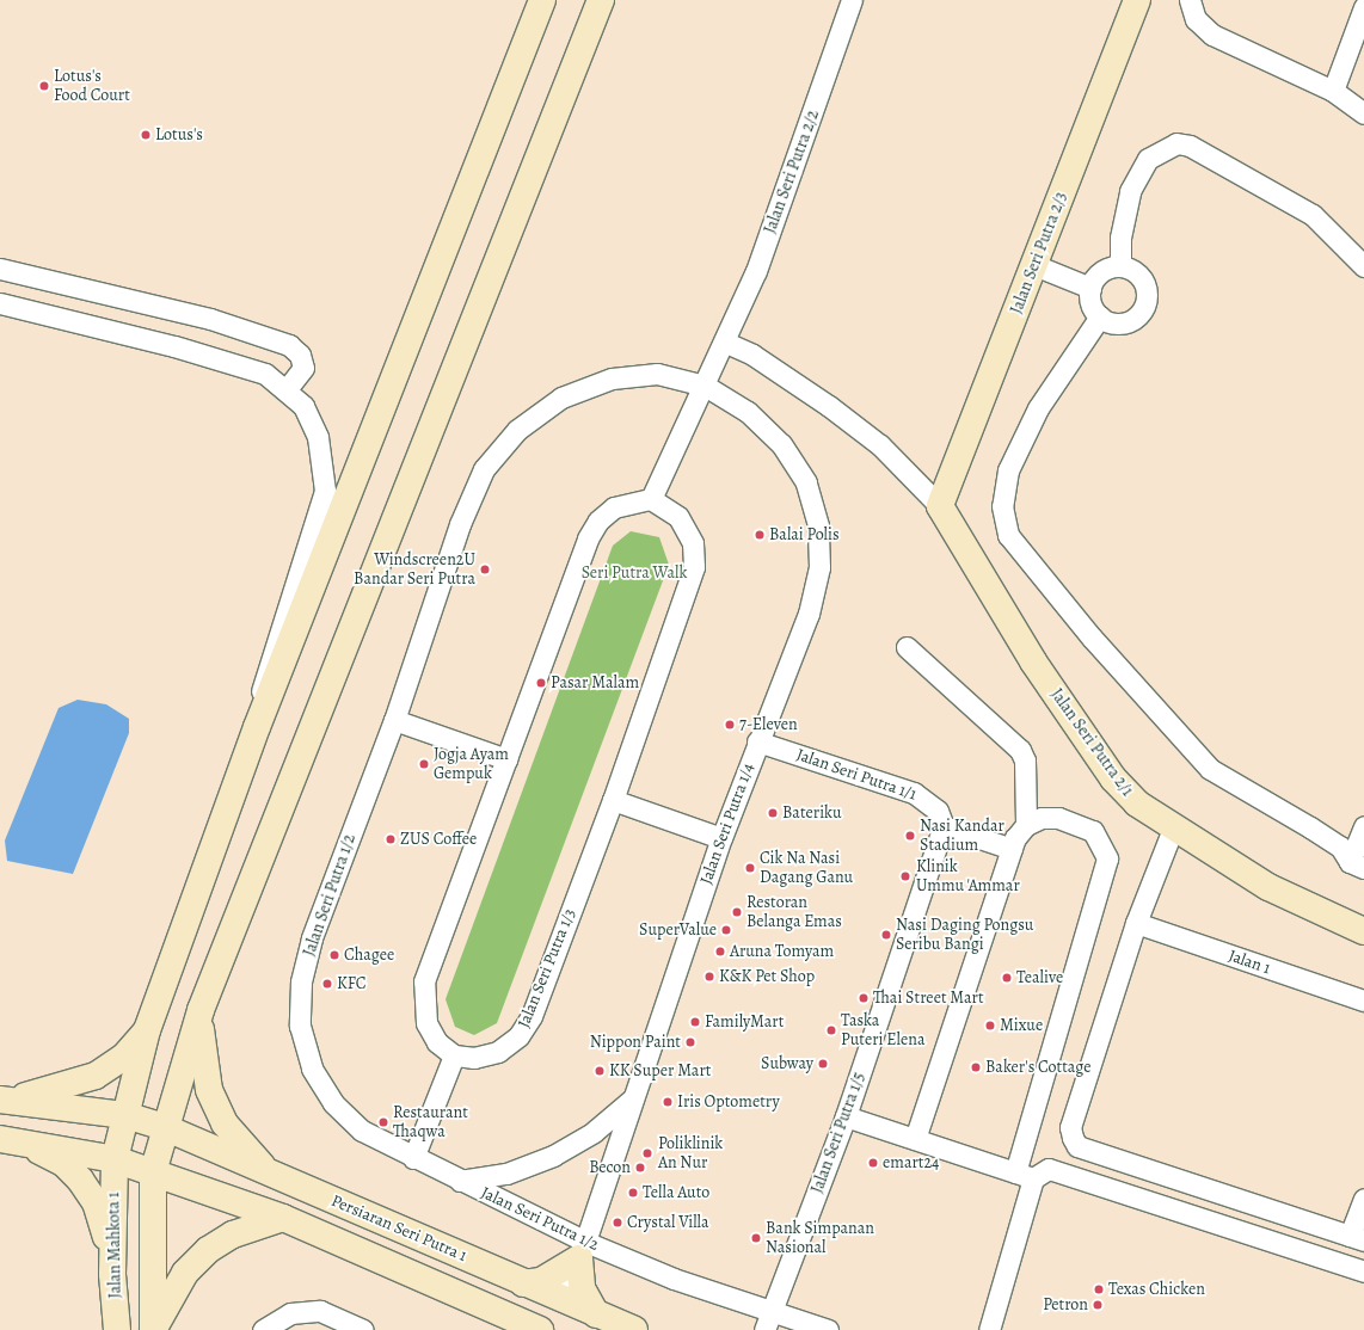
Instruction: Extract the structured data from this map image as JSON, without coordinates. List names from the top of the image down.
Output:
{
  "streets": {
    "main road": [
      "Jalan Seri Putra 2/3",
      "Jalan Seri Putra 2/1",
      "Persiaran Seri Putra 1",
      "Jalan Mahkota 1"
    ],
    "street": [
      "Jalan Seri Putra 2/2",
      "Jalan Seri Putra 1/1",
      "Jalan Seri Putra 1/4",
      "Jalan Seri Putra 1/2",
      "Jalan 1",
      "Jalan Seri Putra 1/3",
      "Jalan Seri Putra 1/5"
    ]
  },
  "crossings": [
    ["Jalan Seri Putra 2/2", "Jalan Seri Putra 1/4"],
    ["Jalan Seri Putra 2/2", "Jalan Seri Putra 1/2"],
    ["Jalan Seri Putra 2/2", "Jalan Seri Putra 1/3"],
    ["Jalan Seri Putra 2/3", "Jalan Seri Putra 2/1"],
    ["Jalan Seri Putra 1/1", "Jalan Seri Putra 1/4"],
    ["Jalan Seri Putra 1/1", "Jalan Seri Putra 1/5"],
    ["Jalan Seri Putra 1/4", "Jalan Seri Putra 1/2"],
    ["Jalan Seri Putra 1/4", "Persiaran Seri Putra 1"],
    ["Jalan Seri Putra 1/2", "Jalan Seri Putra 1/5"],
    ["Persiaran Seri Putra 1", "Jalan Mahkota 1"]
  ],
  "parks": ["Seri Putra Walk"],
  "places": [
    "Lotus's Food Court",
    "Lotus's",
    "Balai Polis",
    "Windscreen2U Bandar Seri Putra",
    "Pasar Malam",
    "7-Eleven",
    "Jogja Ayam Gempuk",
    "Bateriku",
    "Nasi Kandar Stadium",
    "ZUS Coffee",
    "Cik Na Nasi Dagang Ganu",
    "Klinik Ummu 'Ammar",
    "Restoran Belanga Emas",
    "SuperValue",
    "Nasi Daging Pongsu Seribu Bangi",
    "Aruna Tomyam",
    "Chagee",
    "K&K Pet Shop",
    "Tealive",
    "KFC",
    "Thai Street Mart",
    "FamilyMart",
    "Mixue",
    "Taska Puteri Elena",
    "Nippon Paint",
    "Subway",
    "Baker's Cottage",
    "KK Super Mart",
    "Iris Optometry",
    "Restaurant Thaqwa",
    "Poliklinik An Nur",
    "emart24",
    "Becon",
    "Tella Auto",
    "Crystal Villa",
    "Bank Simpanan Nasional",
    "Texas Chicken",
    "Petron"
  ]
}
